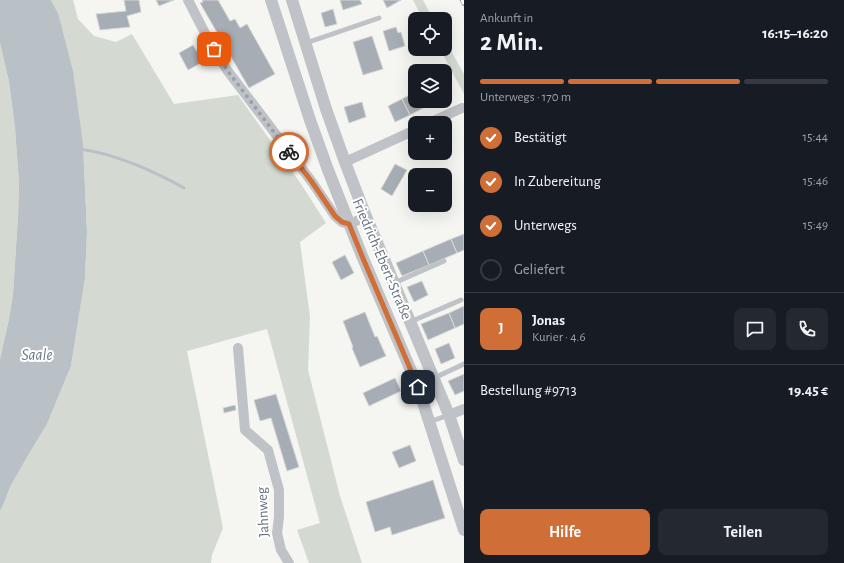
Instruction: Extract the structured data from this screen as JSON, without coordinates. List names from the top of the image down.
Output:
{
  "streets": {
    "street": ["Friedrich-Ebert-Straße", "Jahnweg"]
  },
  "water": ["Saale"],
  "page": {
    "heading": ["2 Min.", "Ankunft in", "16:15–16:20"],
    "panel": [
      "Jonas",
      "Kurier · 4.6",
      "Bestellung #9713",
      "19.45 €"
    ],
    "map_buttons": ["+", "−"],
    "bar": "Unterwegs · 170 m",
    "list": [
      ["Bestätigt", "15:44"],
      ["In Zubereitung", "15:46"],
      ["Unterwegs", "15:49"],
      "Geliefert"
    ],
    "round": "J",
    "buttons": ["Hilfe", "Teilen"]
  }
}
